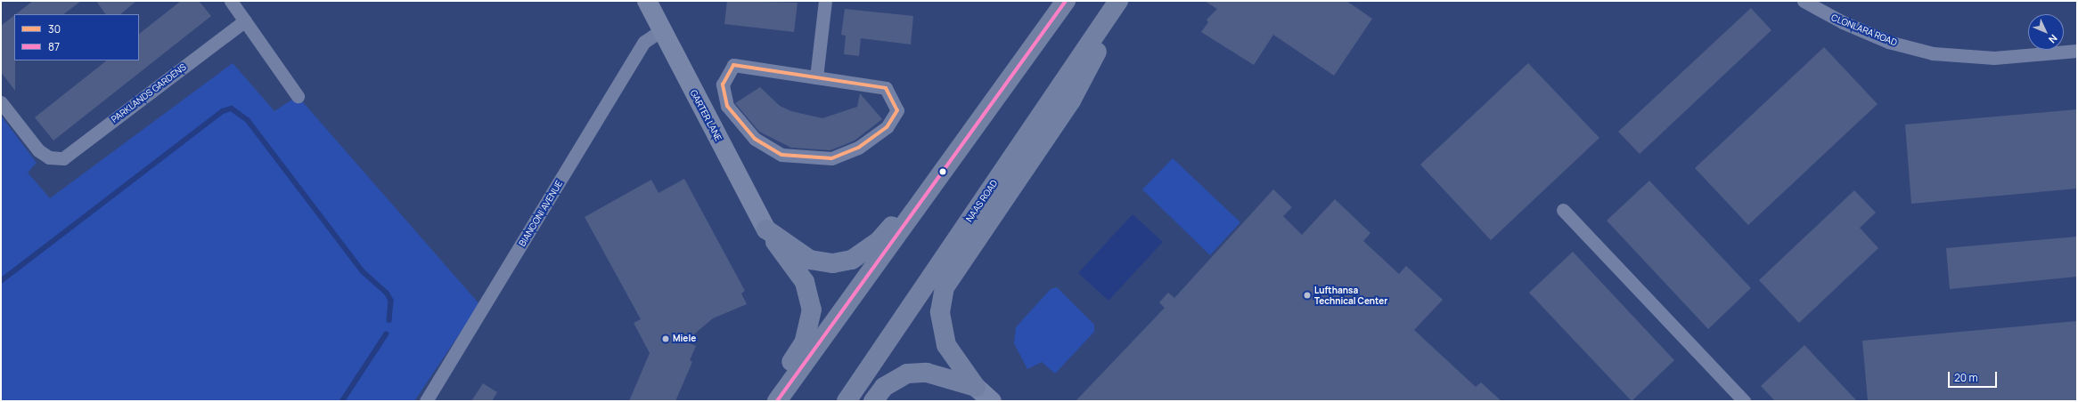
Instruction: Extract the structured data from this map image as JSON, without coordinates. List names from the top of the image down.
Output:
{
  "streets": {
    "highway": ["NAAS ROAD"],
    "street": [
      "CLONLARA ROAD",
      "PARKLANDS GARDENS",
      "GARTER LANE",
      "BIANCONI AVENUE"
    ]
  },
  "crossings": [
    ["GARTER LANE", "BIANCONI AVENUE"]
  ],
  "places": ["Lufthansa Technical Center", "Miele"],
  "lines": ["transit line 87", "transit line 30"],
  "legend": ["30", "87"],
  "scale_bar": "20 m",
  "north": "bottom right"
}
